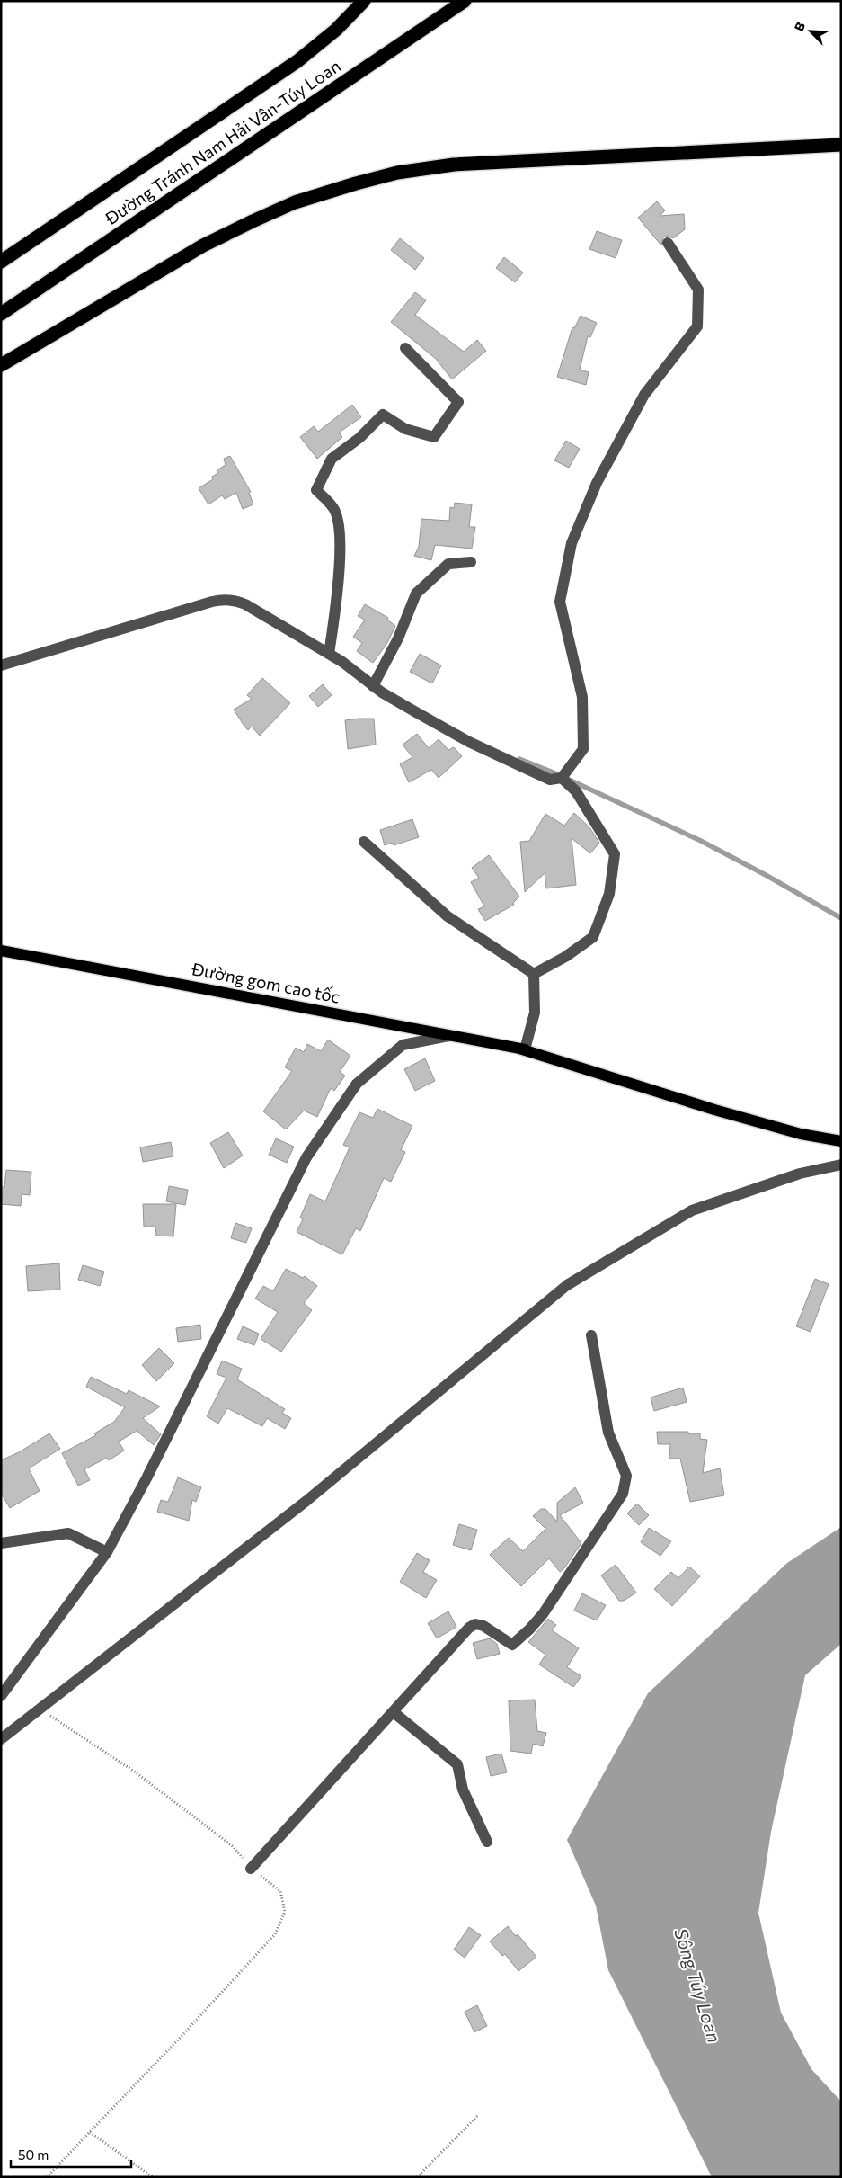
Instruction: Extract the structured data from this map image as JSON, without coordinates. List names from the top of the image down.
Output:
{
  "streets": {
    "highway": ["Đường Tránh Nam Hải Vân-Túy Loan"],
    "main road": ["Đường gom cao tốc"]
  },
  "water": ["Sông Túy Loan"],
  "scale_bar": "50 m",
  "north": "top left"
}
